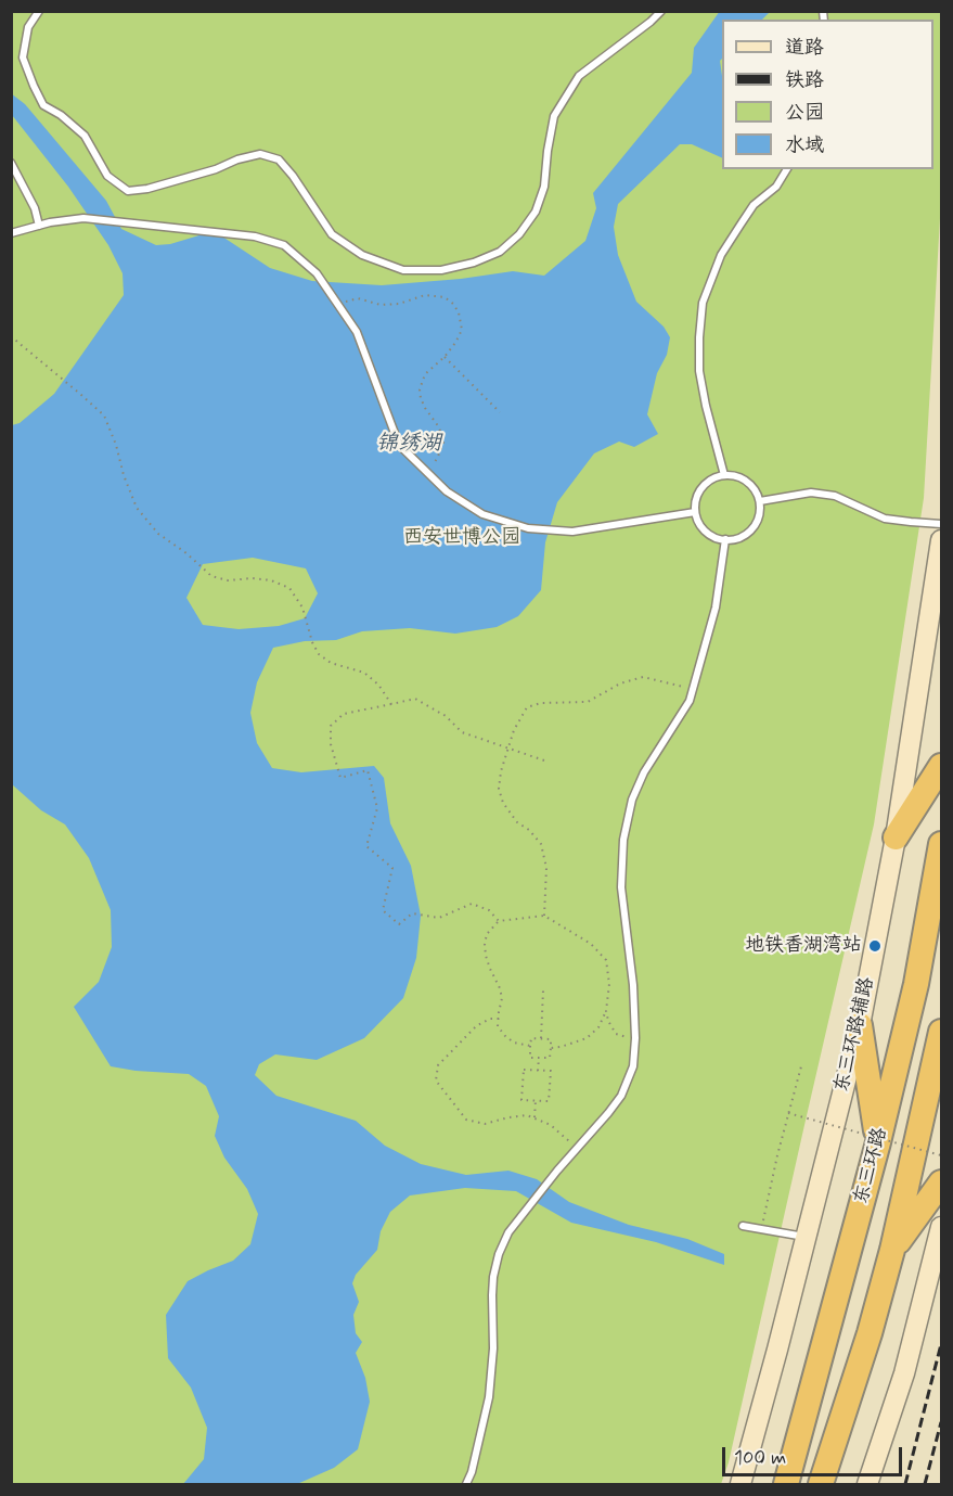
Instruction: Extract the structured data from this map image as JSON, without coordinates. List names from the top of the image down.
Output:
{
  "streets": {
    "highway": ["东三环路"],
    "main road": ["东三环路辅路"]
  },
  "water": ["锦绣湖"],
  "parks": ["西安世博公园"],
  "places": ["地铁香湖湾站"],
  "legend": [
    "道路",
    "铁路",
    "公园",
    "水域"
  ],
  "scale_bar": "100 m"
}
